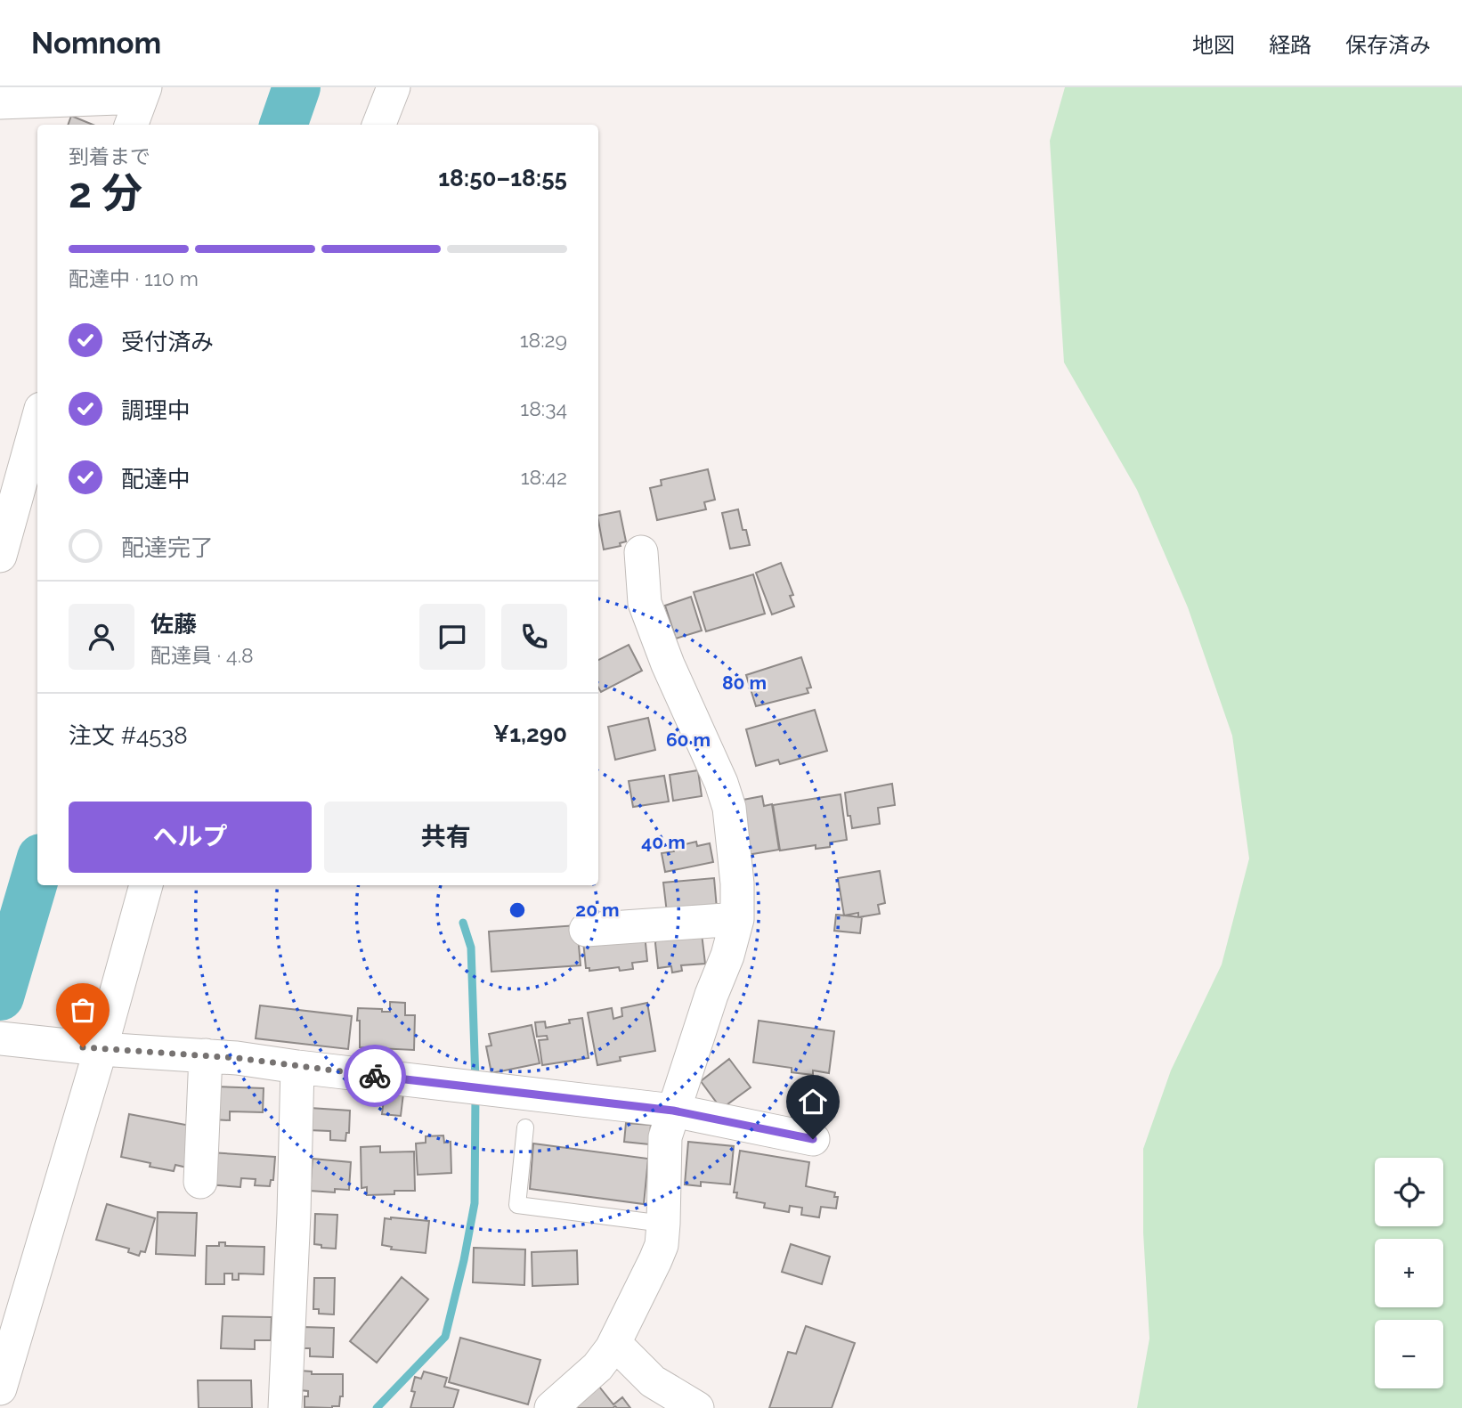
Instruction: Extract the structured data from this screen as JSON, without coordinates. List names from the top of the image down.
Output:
{
  "page": {
    "header": "Nomnom",
    "nav": ["地図", "経路", "保存済み"],
    "heading": ["2 分", "到着まで", "18:50–18:55"],
    "panel": [
      "佐藤",
      "配達員 · 4.8",
      "注文 #4538",
      "¥1,290"
    ],
    "bar": "配達中 · 110 m",
    "list": [
      ["受付済み", "18:29"],
      ["調理中", "18:34"],
      ["配達中", "18:42"],
      "配達完了"
    ],
    "buttons": ["ヘルプ", "共有"],
    "map_buttons": ["+", "−"]
  },
  "rings": [
    "80 m",
    "60 m",
    "40 m",
    "20 m"
  ]
}
